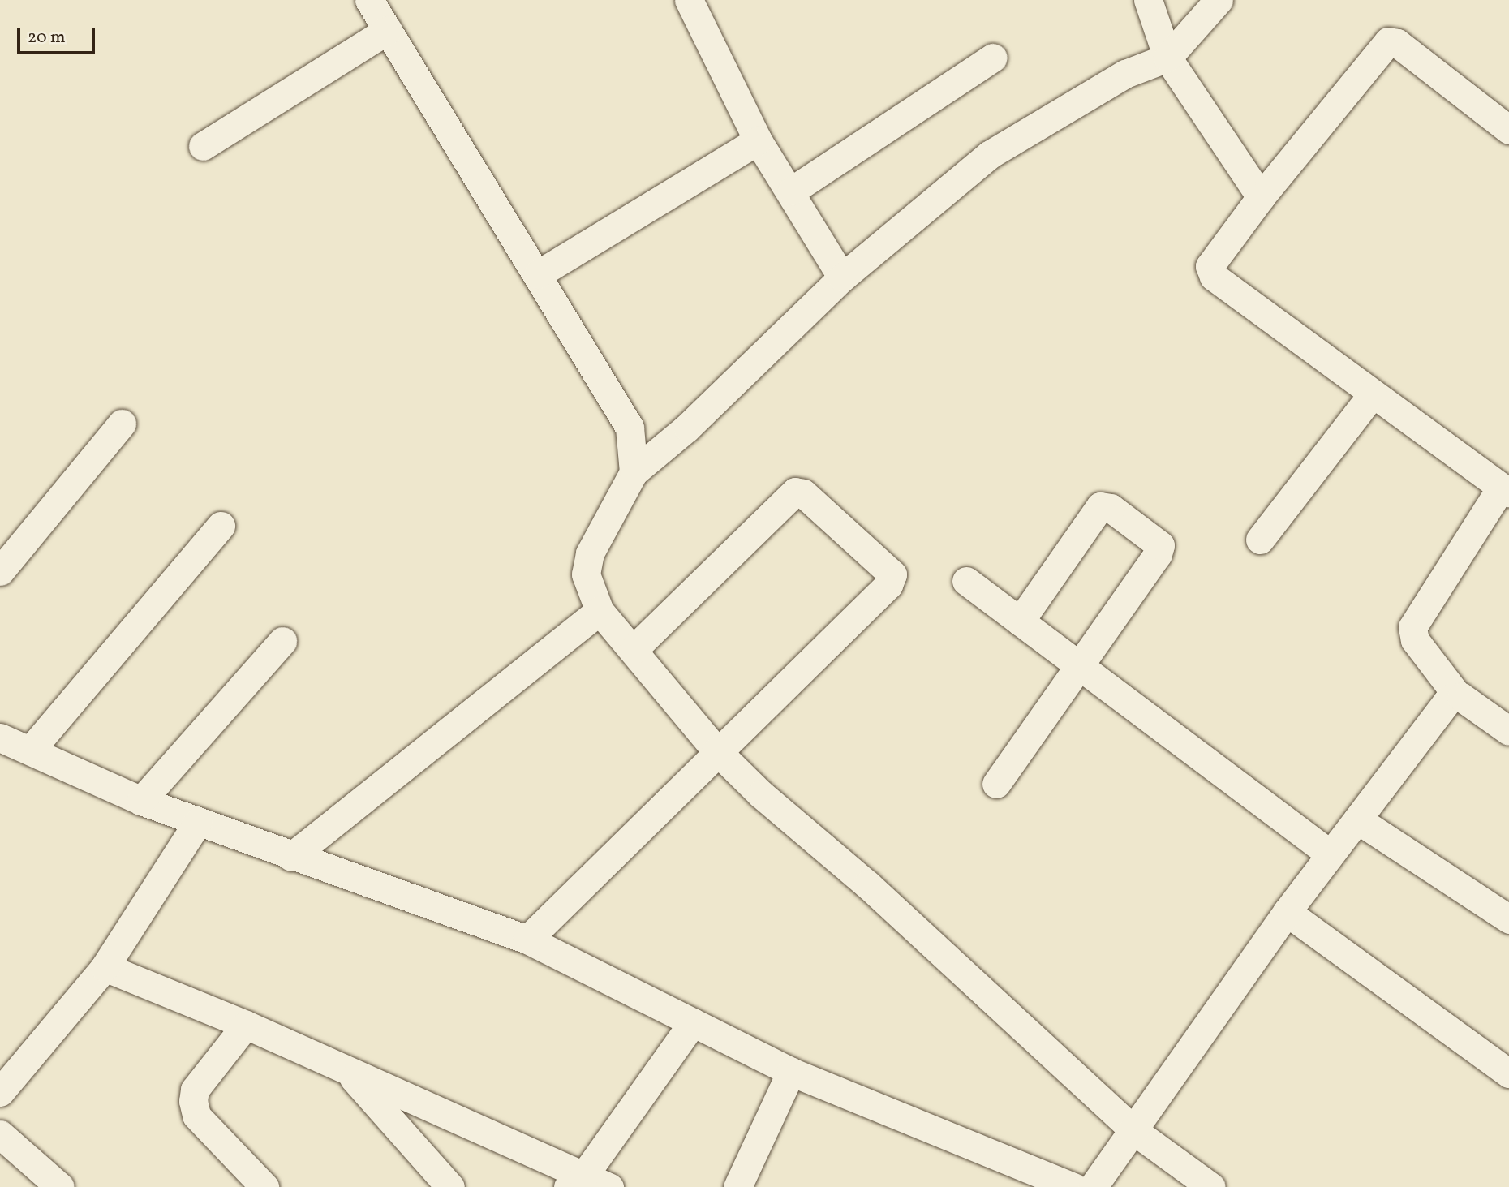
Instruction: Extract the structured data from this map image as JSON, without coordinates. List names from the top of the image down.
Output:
{
  "scale_bar": "20 m"
}
